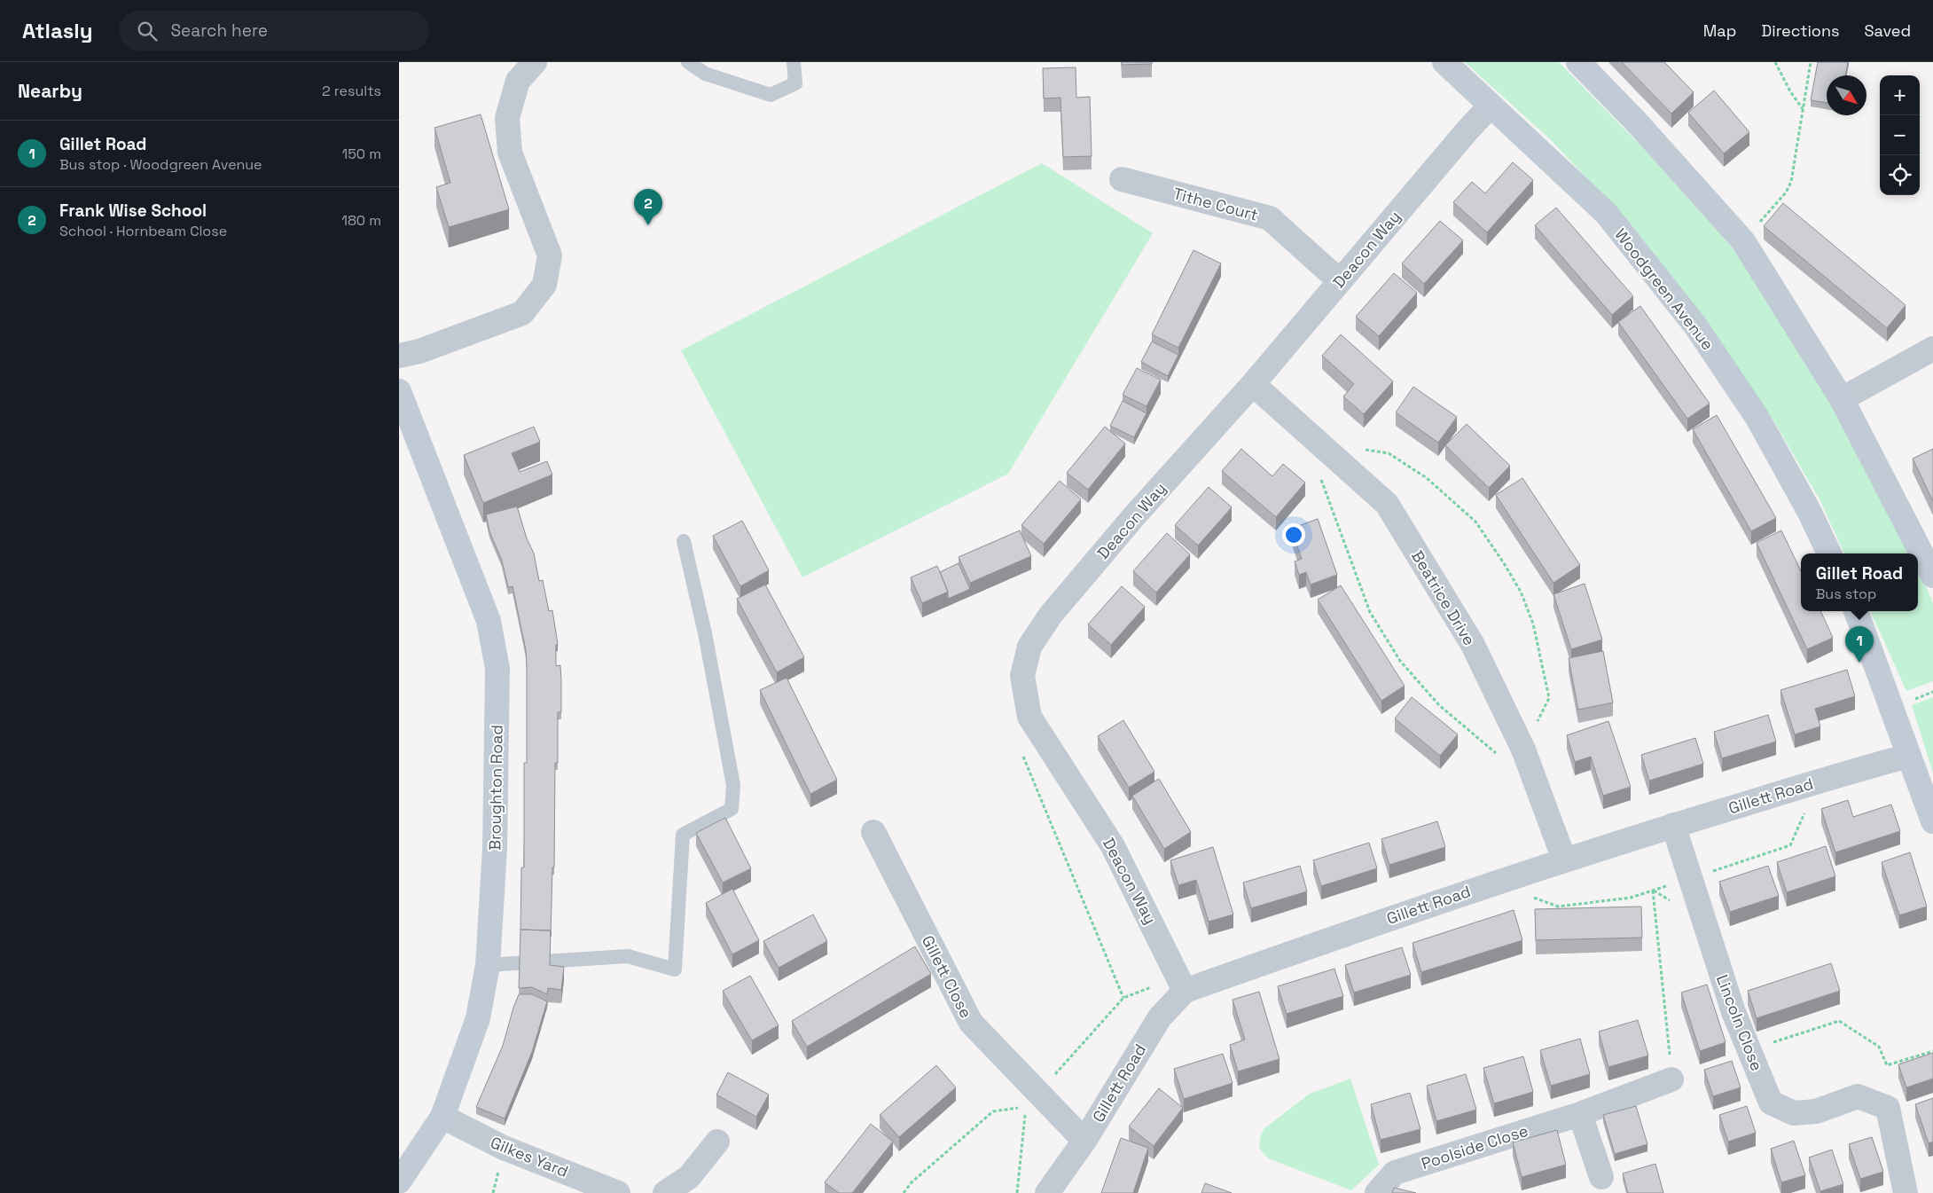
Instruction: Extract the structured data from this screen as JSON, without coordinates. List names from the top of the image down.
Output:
{
  "streets": {
    "street": [
      "Tithe Court",
      "Deacon Way",
      "Woodgreen Avenue",
      "Beatrice Drive",
      "Broughton Road",
      "Gillett Road",
      "Gillett Close",
      "Lincoln Close",
      "Poolside Close",
      "Gilkes Yard"
    ]
  },
  "crossings": [
    ["Tithe Court", "Deacon Way"],
    ["Deacon Way", "Woodgreen Avenue"],
    ["Deacon Way", "Beatrice Drive"],
    ["Deacon Way", "Gillett Road"],
    ["Beatrice Drive", "Gillett Road"],
    ["Broughton Road", "Gilkes Yard"],
    ["Gillett Road", "Gillett Close"],
    ["Gillett Road", "Lincoln Close"]
  ],
  "north": "bottom right",
  "page": {
    "header": "Atlasly",
    "search": "Search here",
    "nav": ["Map", "Directions", "Saved"],
    "heading": ["Nearby", "2 results"],
    "map_buttons": ["+", "−"],
    "list": [
      {
        "mark": "1",
        "name": "Gillet Road",
        "note": "Bus stop · Woodgreen Avenue",
        "value": "150 m"
      },
      {
        "mark": "2",
        "name": "Frank Wise School",
        "note": "School · Hornbeam Close",
        "value": "180 m"
      }
    ],
    "pins": ["2", "1"],
    "popup": ["Gillet Road", "Bus stop"]
  }
}
